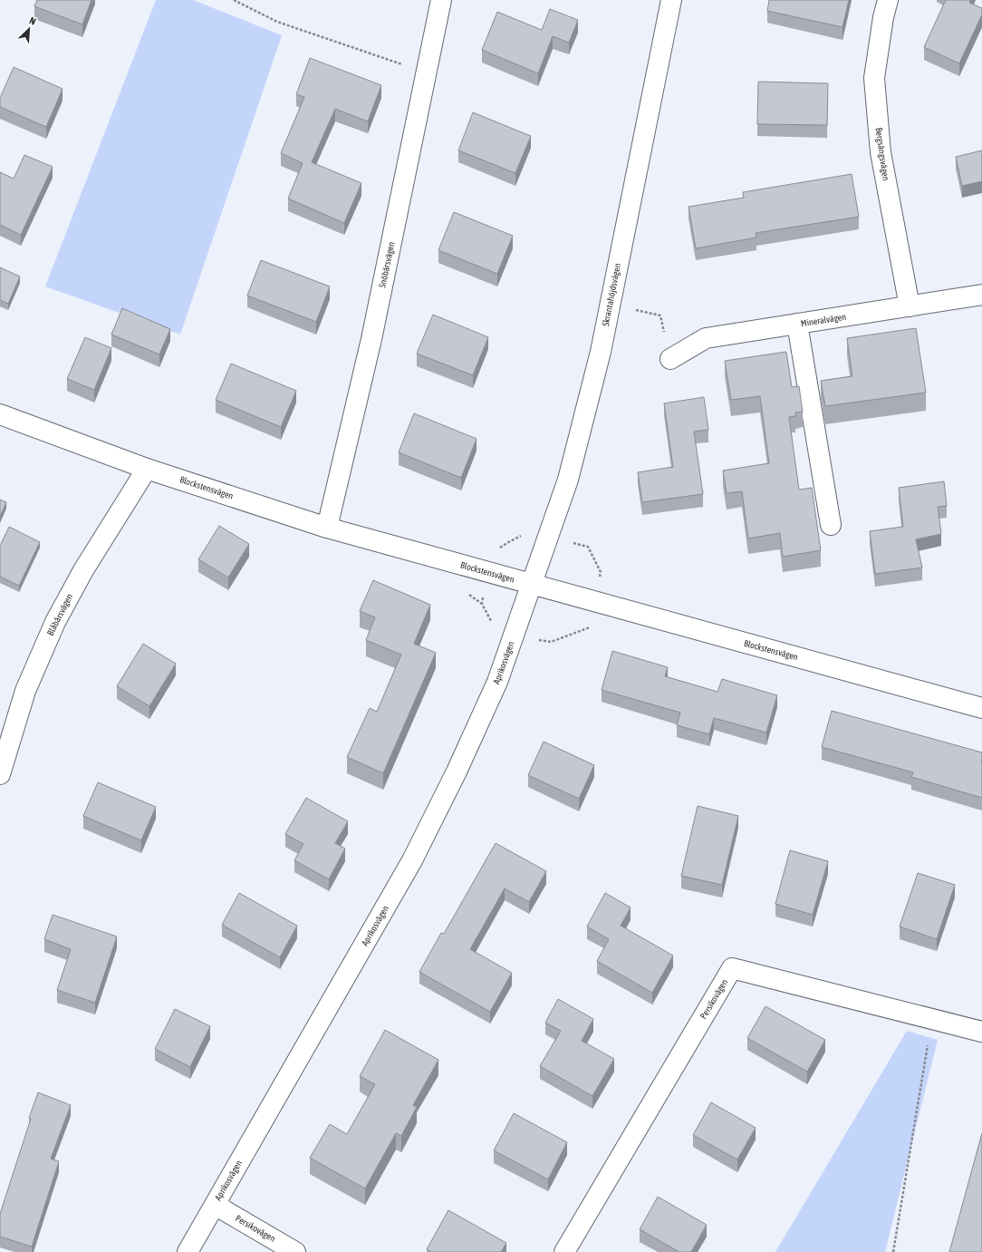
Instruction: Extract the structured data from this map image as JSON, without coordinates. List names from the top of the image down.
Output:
{
  "streets": {
    "street": [
      "Bergsängsvägen",
      "Snöbärsvägen",
      "Skrantahöjdsvägen",
      "Mineralvägen",
      "Blockstensvägen",
      "Blåbärsvägen",
      "Aprikosvägen",
      "Persikovägen"
    ]
  },
  "crossings": [
    ["Bergsängsvägen", "Mineralvägen"],
    ["Snöbärsvägen", "Blockstensvägen"],
    ["Skrantahöjdsvägen", "Blockstensvägen"],
    ["Skrantahöjdsvägen", "Aprikosvägen"],
    ["Blockstensvägen", "Blåbärsvägen"],
    ["Blockstensvägen", "Aprikosvägen"],
    ["Aprikosvägen", "Persikovägen"]
  ],
  "north": "top right"
}
